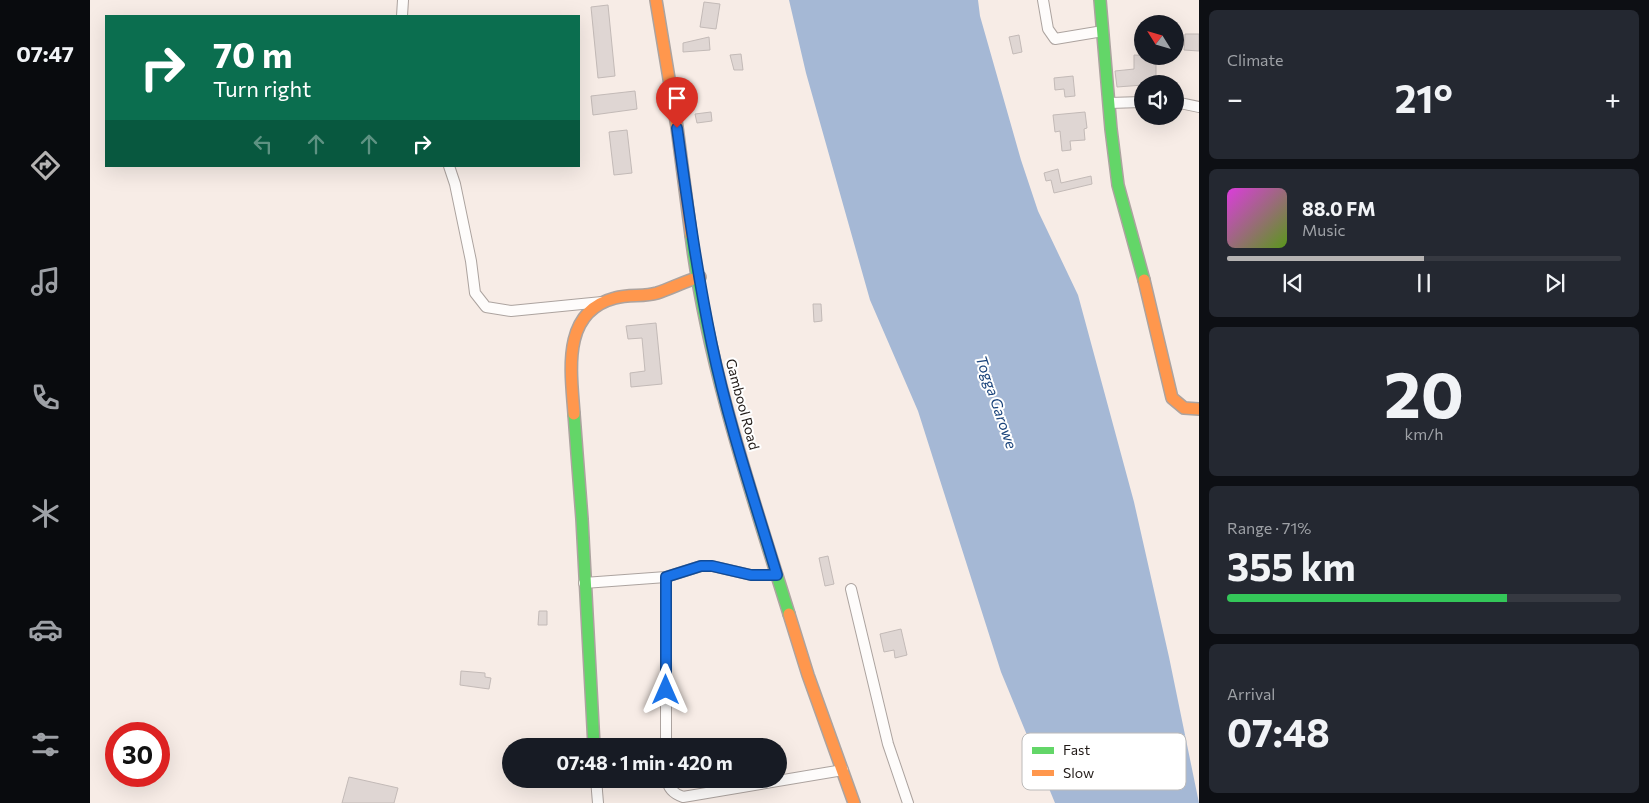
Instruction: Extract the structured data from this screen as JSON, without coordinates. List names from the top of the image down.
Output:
{
  "streets": {
    "street": ["Gambool Road"]
  },
  "water": ["Togga Garowe"],
  "legend": ["Fast", "Slow"],
  "north": "top left",
  "page": {
    "tabs": "07:47",
    "tile": [
      "Climate",
      ["20", "km/h"],
      ["Range · 71%", "355 km"],
      ["Arrival", "07:48"]
    ],
    "turn": ["70 m", "Turn right"],
    "heat": ["−", "21°", "+"],
    "song": ["88.0 FM", "Music"],
    "limit": "30",
    "trip": "07:48 · 1 min · 420 m"
  }
}
